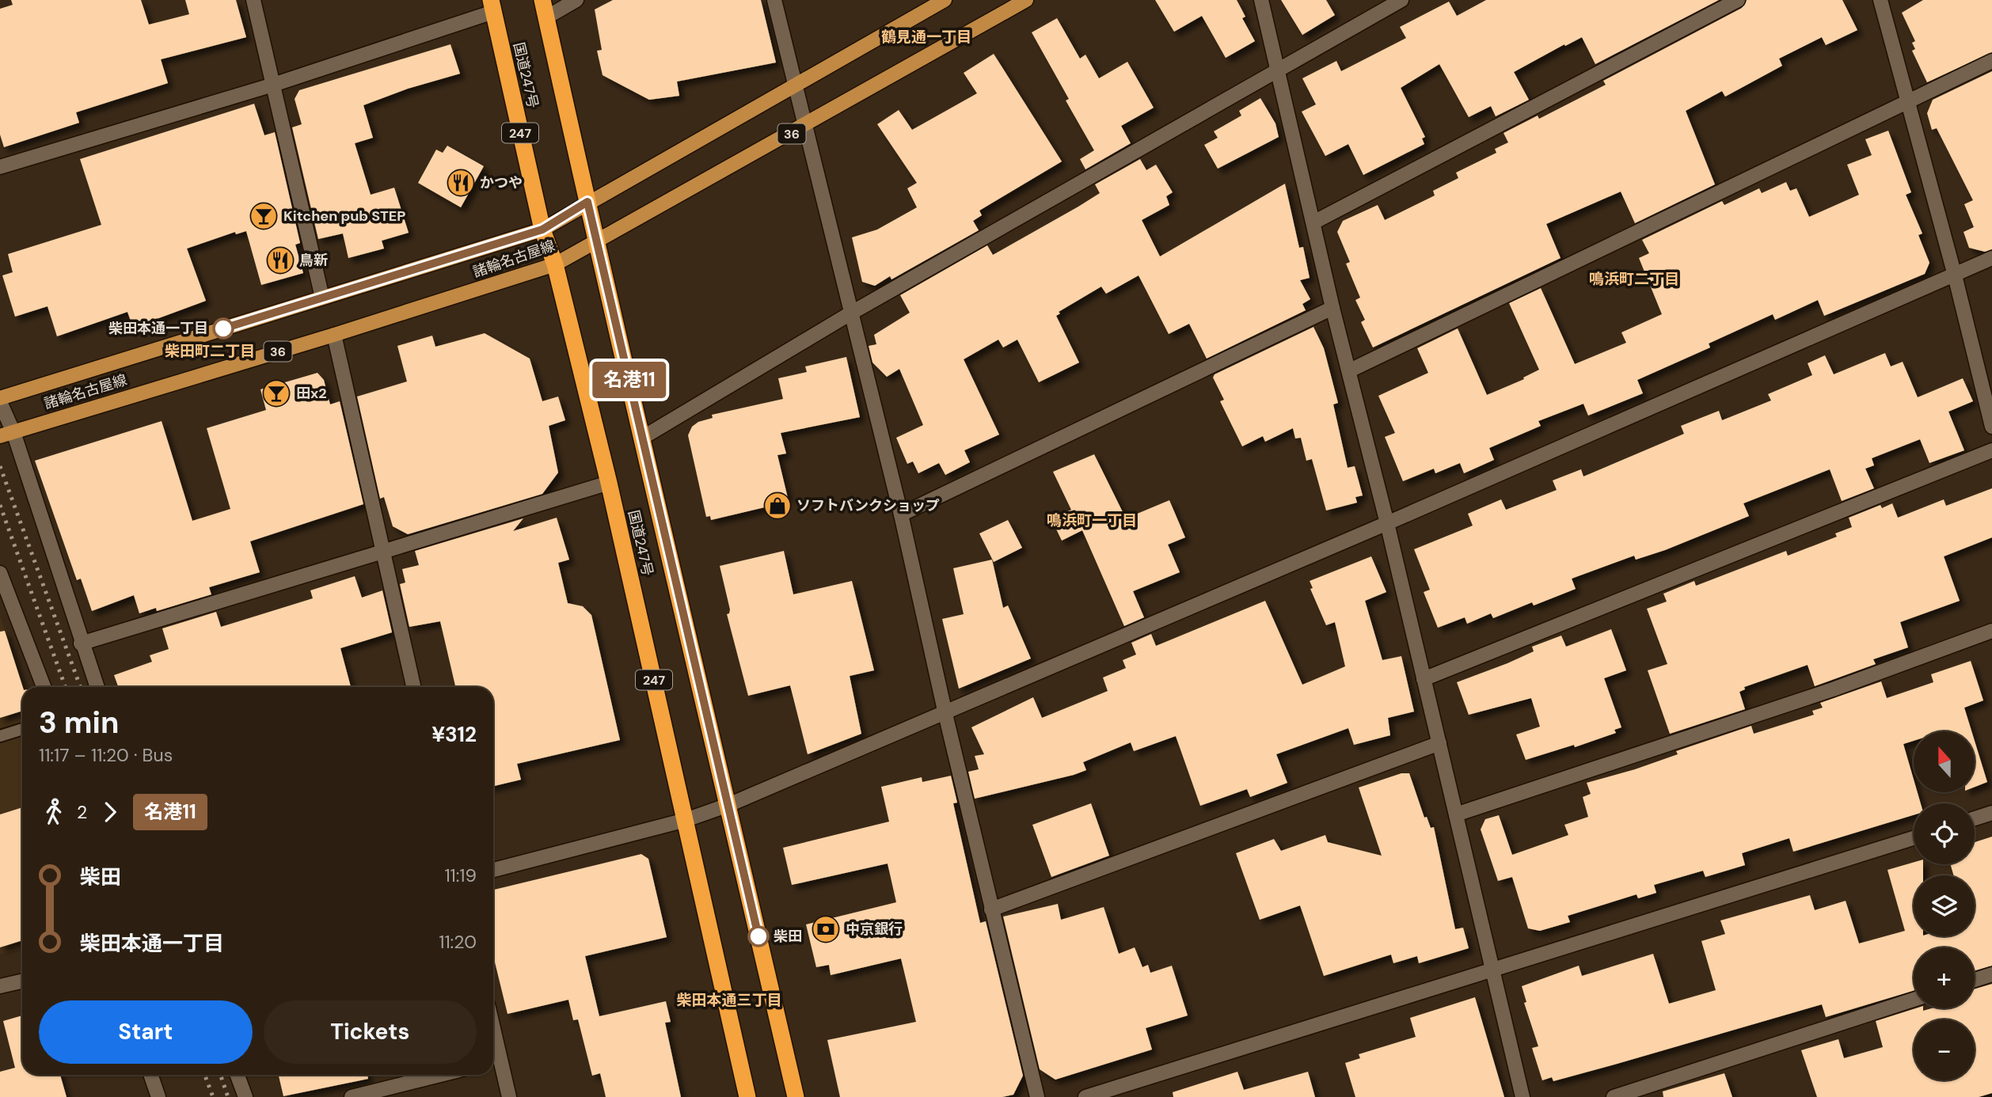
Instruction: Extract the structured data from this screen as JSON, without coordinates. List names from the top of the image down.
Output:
{
  "streets": {
    "highway": ["国道247号", "247"],
    "main road": ["36", "諸輪名古屋線"]
  },
  "crossings": [
    ["国道247号", "諸輪名古屋線"]
  ],
  "districts": [
    "鶴見通一丁目",
    "鳴浜町二丁目",
    "柴田町二丁目",
    "鳴浜町一丁目",
    "柴田本通三丁目"
  ],
  "places": {
    "restaurant": ["かつや", "鳥新"],
    "bar": ["Kitchen pub STEP", "田x2"],
    "other": ["柴田本通一丁目", "柴田"],
    "shop": ["ソフトバンクショップ"],
    "bank": ["中京銀行"]
  },
  "lines": ["bus line 名港11"],
  "north": "top",
  "page": {
    "on_map": "名港11",
    "heading": ["3 min", "11:17 – 11:20 · Bus", "¥312"],
    "map_buttons": ["+", "−"],
    "legs": ["2", "名港11"],
    "list": [
      {
        "name": "柴田",
        "value": "11:19"
      },
      {
        "name": "柴田本通一丁目",
        "value": "11:20"
      }
    ],
    "buttons": ["Start", "Tickets"]
  }
}
